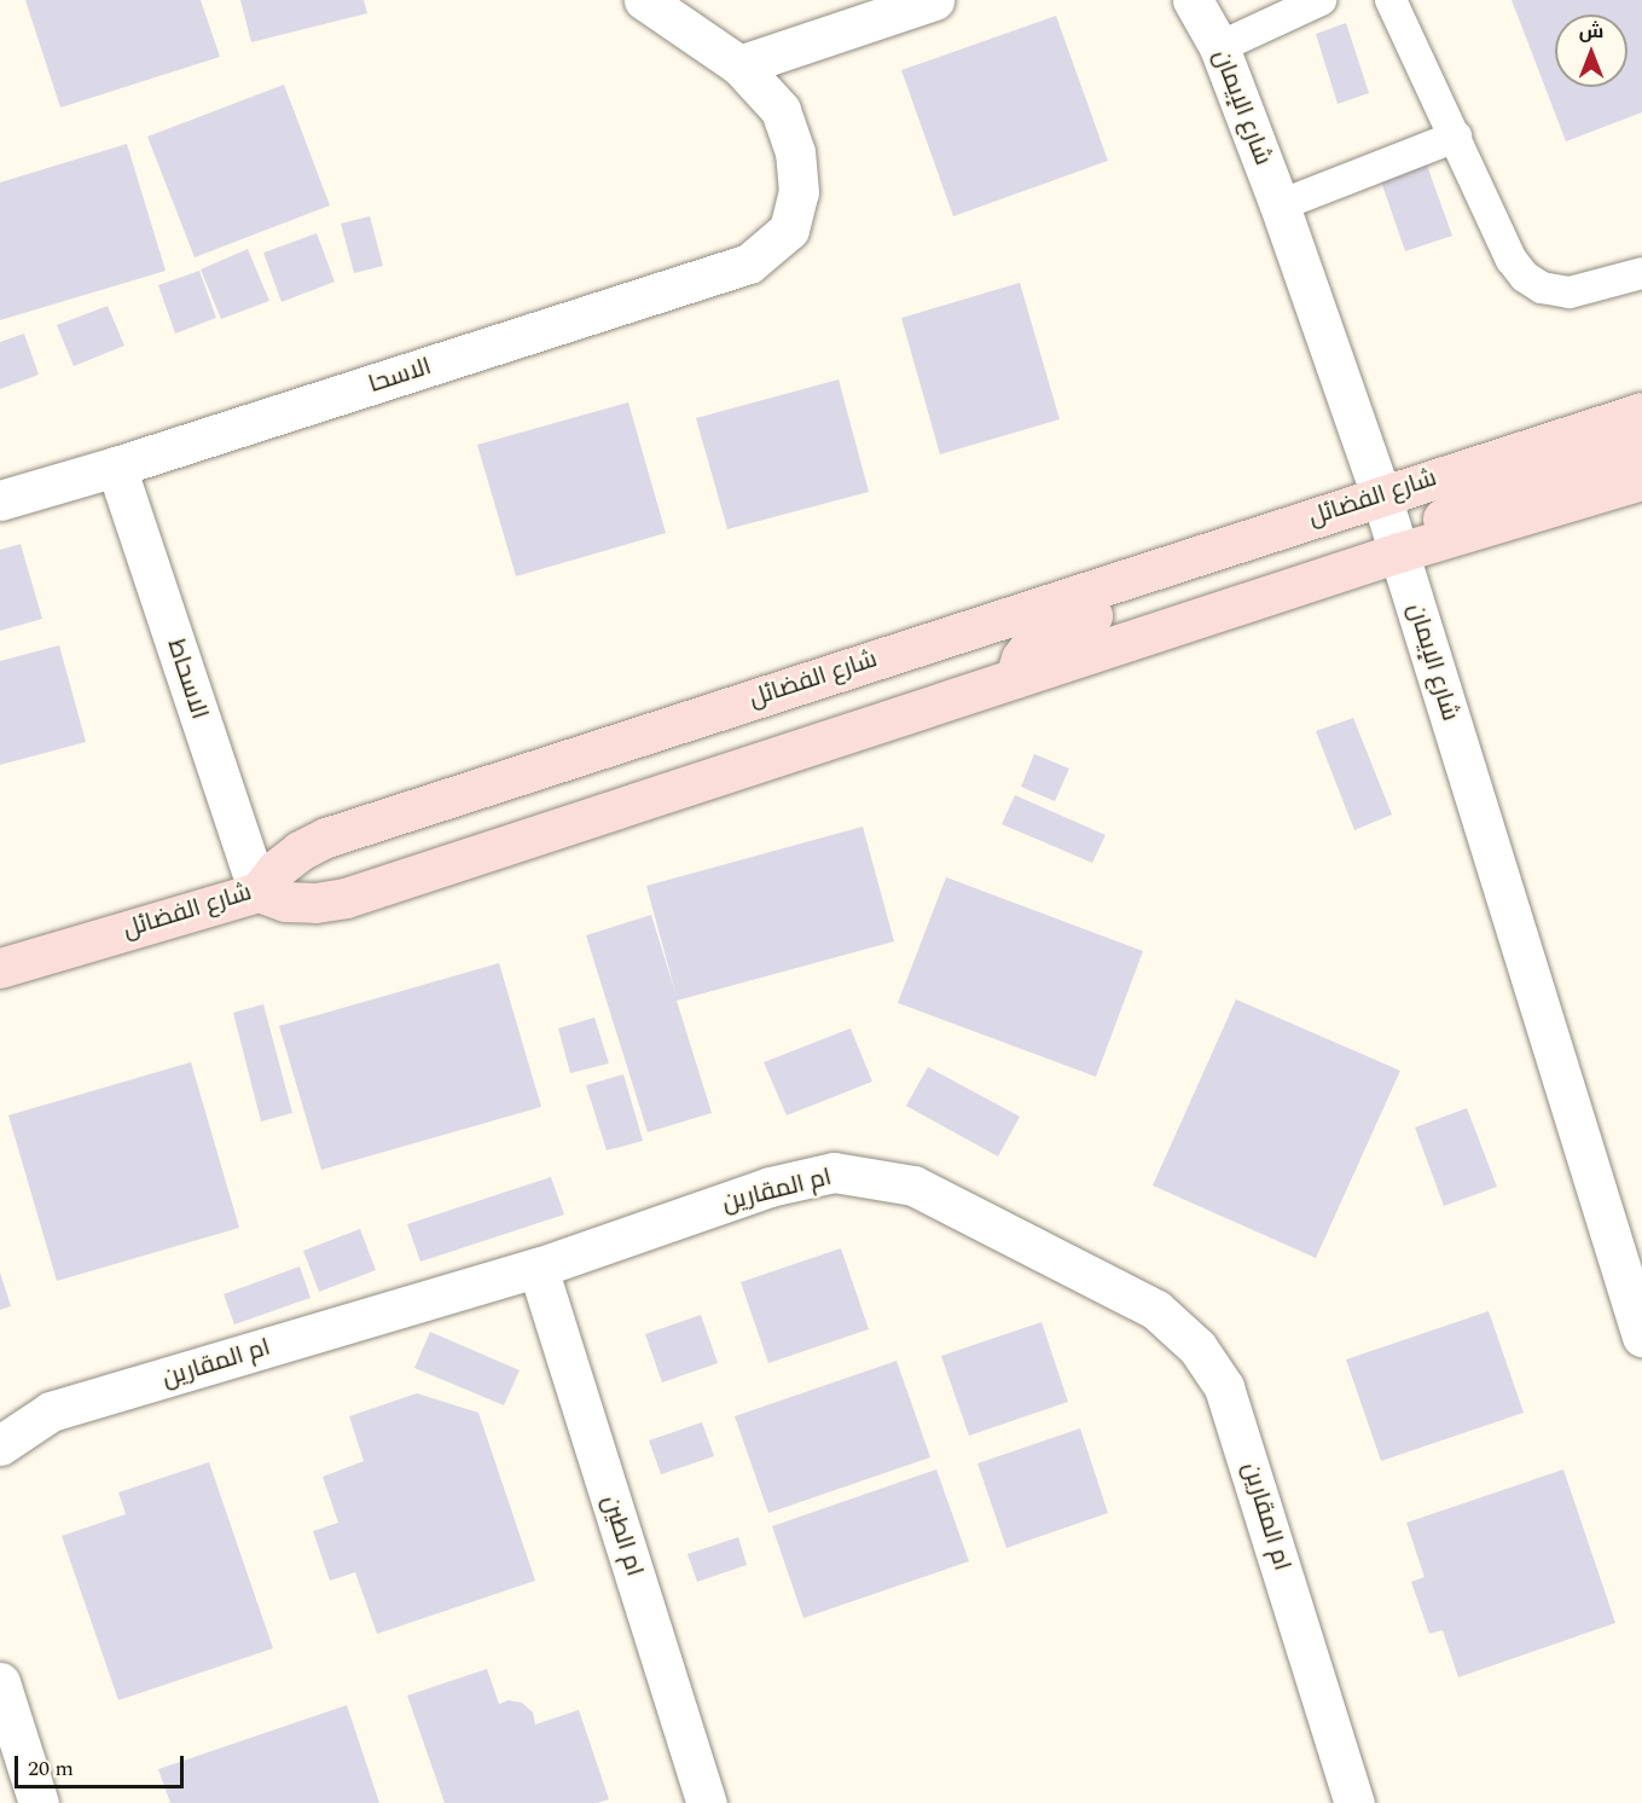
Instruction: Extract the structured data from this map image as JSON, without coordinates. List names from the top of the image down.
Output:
{
  "streets": {
    "street": [
      "شارع الإيمان",
      "الاسحا",
      "شارع الفضائل",
      "الاسحاط",
      "ام المقارين",
      "ام الطين"
    ]
  },
  "crossings": [
    ["شارع الإيمان", "شارع الفضائل"],
    ["الاسحا", "الاسحاط"],
    ["شارع الفضائل", "الاسحاط"],
    ["ام المقارين", "ام الطين"]
  ],
  "scale_bar": "20 m",
  "north": "top"
}
